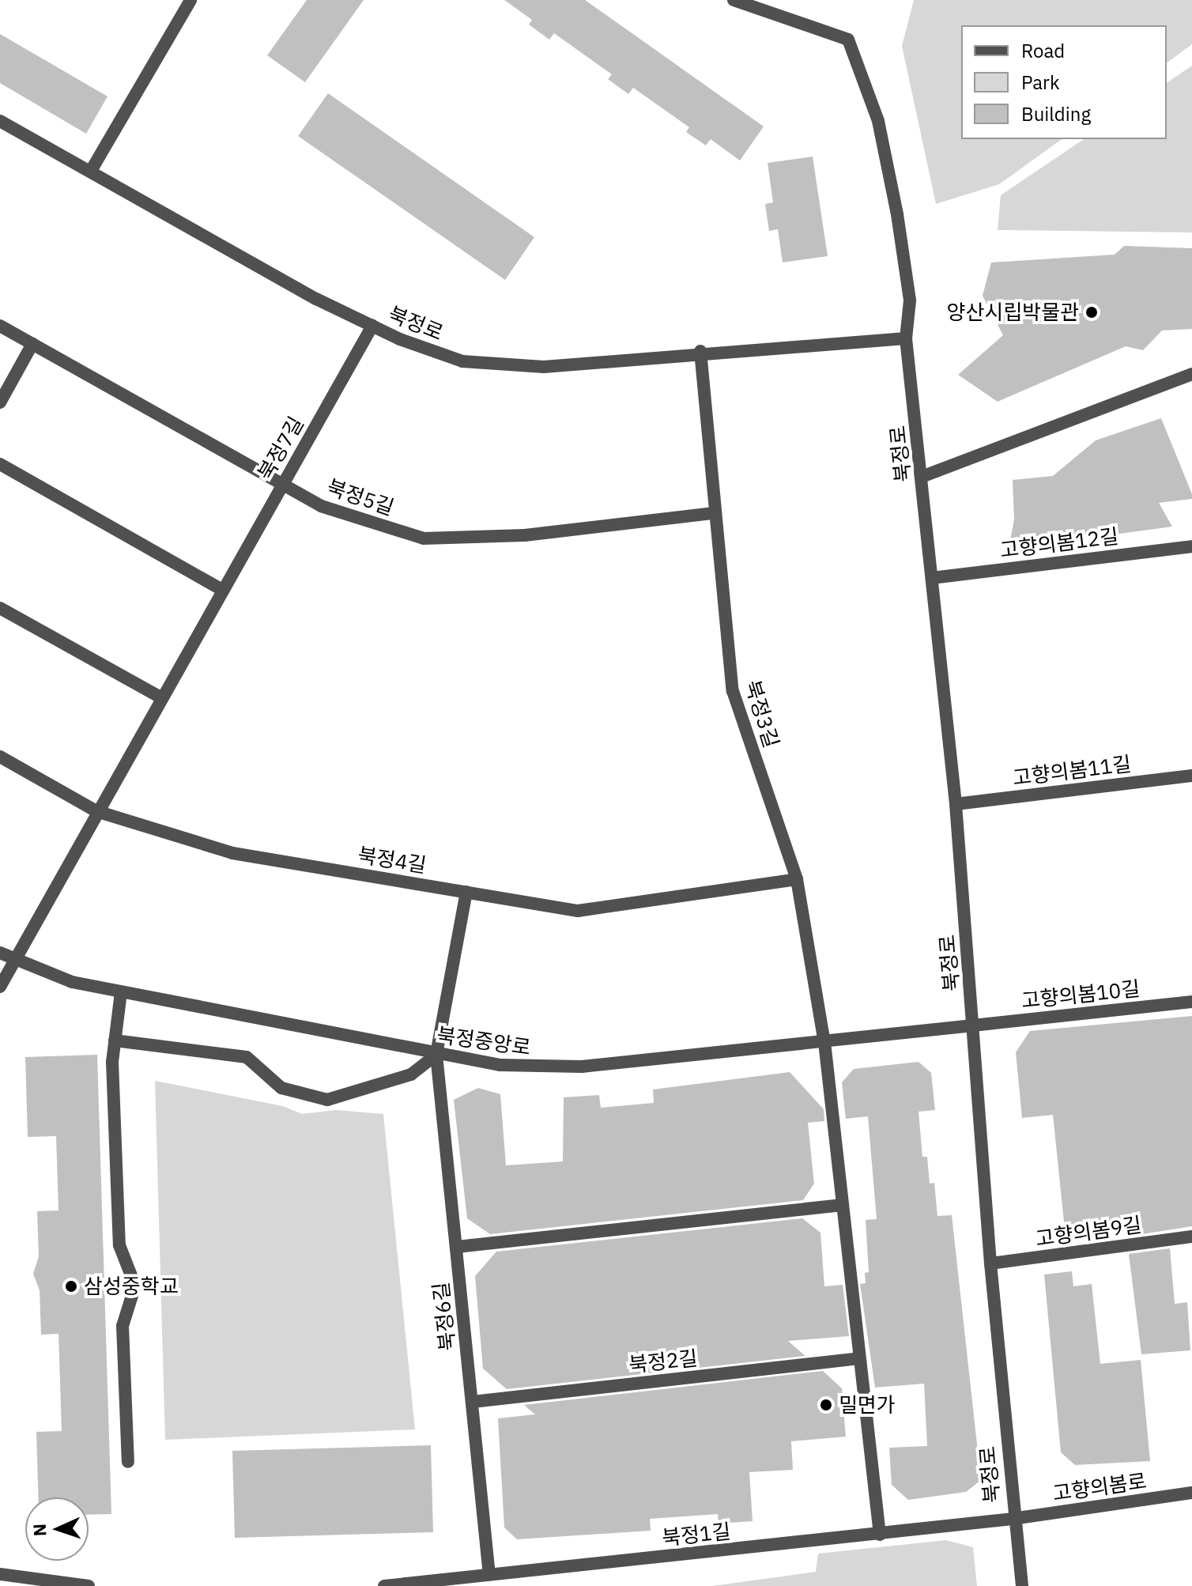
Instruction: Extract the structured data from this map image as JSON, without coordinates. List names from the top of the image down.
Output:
{
  "streets": {
    "street": [
      "북정로",
      "북정7길",
      "북정5길",
      "고향의봄12길",
      "북정3길",
      "고향의봄11길",
      "북정4길",
      "고향의봄10길",
      "북정중앙로",
      "고향의봄9길",
      "북정6길",
      "북정2길",
      "고향의봄로",
      "북정1길"
    ]
  },
  "crossings": [
    ["북정로", "북정7길"],
    ["북정로", "고향의봄12길"],
    ["북정로", "북정3길"],
    ["북정로", "고향의봄11길"],
    ["북정로", "고향의봄10길"],
    ["북정로", "북정중앙로"],
    ["북정로", "고향의봄9길"],
    ["북정로", "고향의봄로"],
    ["북정로", "북정1길"],
    ["북정7길", "북정5길"],
    ["북정7길", "북정4길"],
    ["북정7길", "북정중앙로"],
    ["북정5길", "북정3길"],
    ["북정3길", "북정4길"],
    ["북정3길", "북정중앙로"],
    ["북정4길", "북정6길"],
    ["고향의봄10길", "북정중앙로"],
    ["북정중앙로", "북정6길"],
    ["북정6길", "북정2길"],
    ["북정6길", "북정1길"],
    ["고향의봄로", "북정1길"]
  ],
  "places": ["양산시립박물관", "삼성중학교", "밀면가"],
  "legend": ["Road", "Park", "Building"],
  "north": "left"
}
